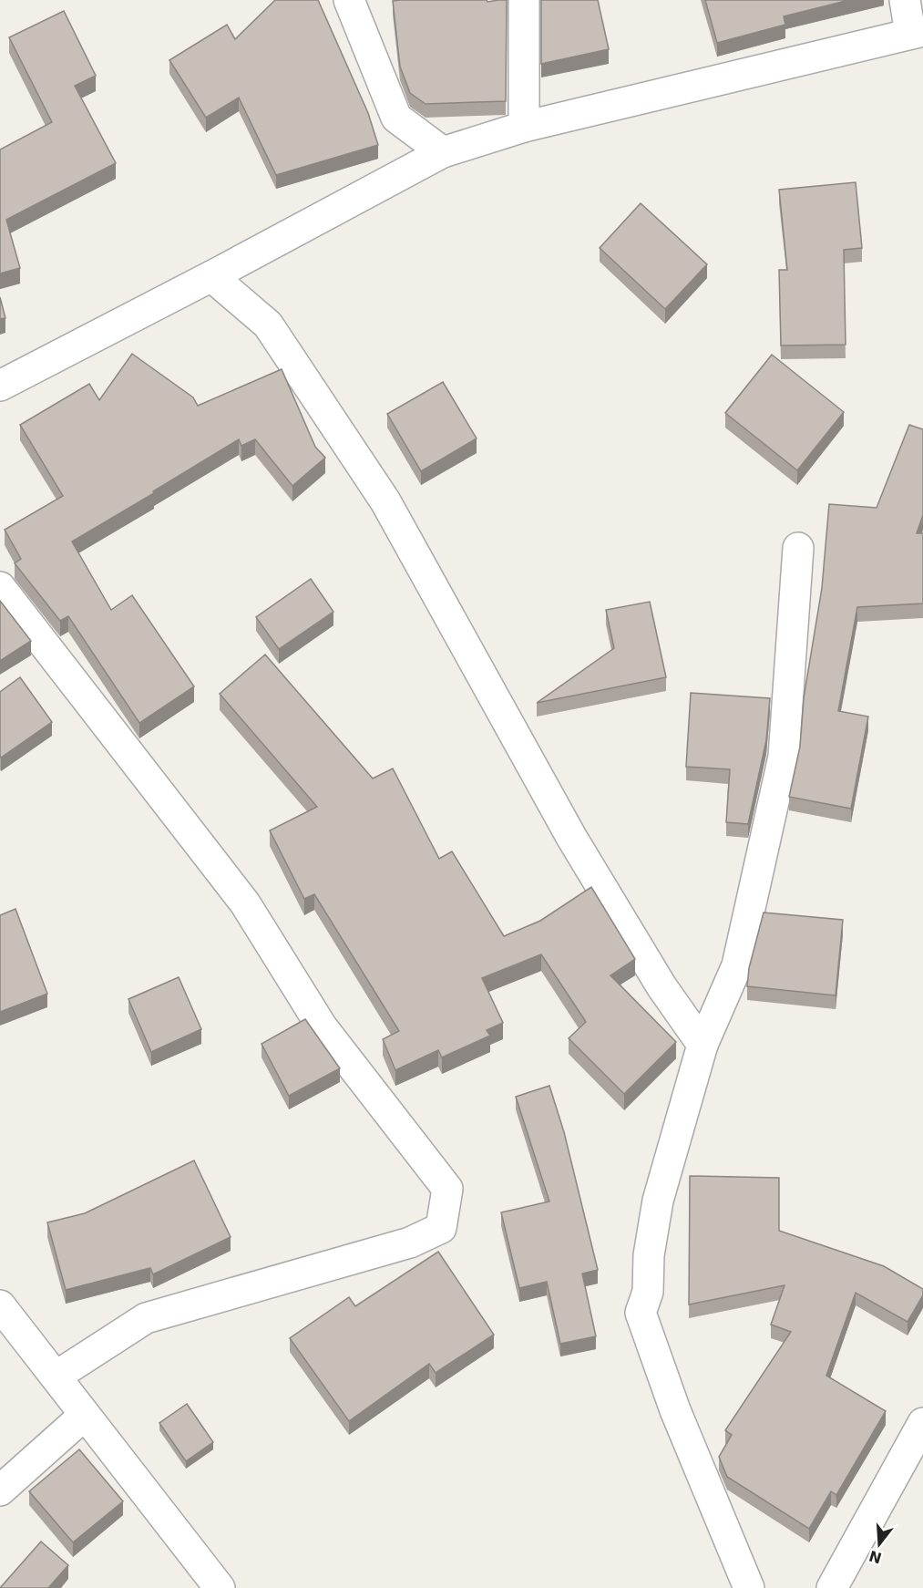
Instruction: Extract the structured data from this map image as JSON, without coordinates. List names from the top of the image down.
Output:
{
  "north": "bottom"
}
